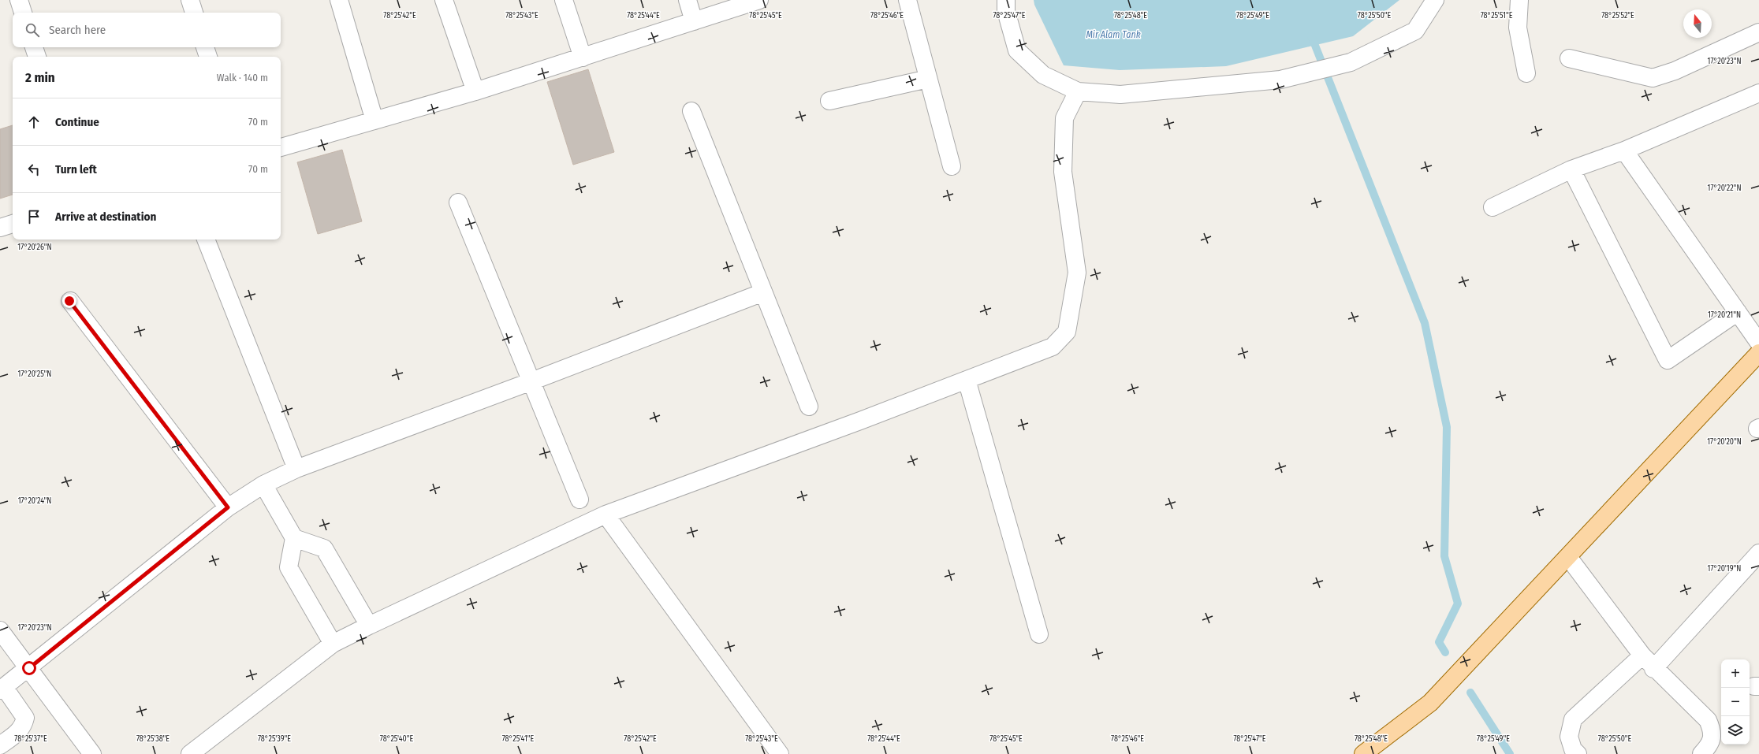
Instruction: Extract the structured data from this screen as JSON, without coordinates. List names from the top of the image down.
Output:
{
  "water": ["Mir Alam Tank"],
  "north": "top",
  "page": {
    "search": "Search here",
    "heading": ["2 min", "Walk · 140 m"],
    "list": [
      ["Continue", "70 m"],
      ["Turn left", "70 m"],
      "Arrive at destination"
    ],
    "map_buttons": ["+", "−"]
  },
  "coordinates": [
    "78°25'42\"E",
    "78°25'43\"E",
    "78°25'44\"E",
    "78°25'45\"E",
    "78°25'46\"E",
    "78°25'47\"E",
    "78°25'48\"E",
    "78°25'49\"E",
    "78°25'50\"E",
    "78°25'51\"E",
    "78°25'52\"E",
    "17°20'23\"N",
    "17°20'22\"N",
    "17°20'26\"N",
    "17°20'21\"N",
    "17°20'25\"N",
    "17°20'20\"N",
    "17°20'24\"N",
    "17°20'19\"N",
    "78°25'37\"E",
    "78°25'38\"E",
    "78°25'39\"E",
    "78°25'40\"E",
    "78°25'41\"E"
  ]
}
